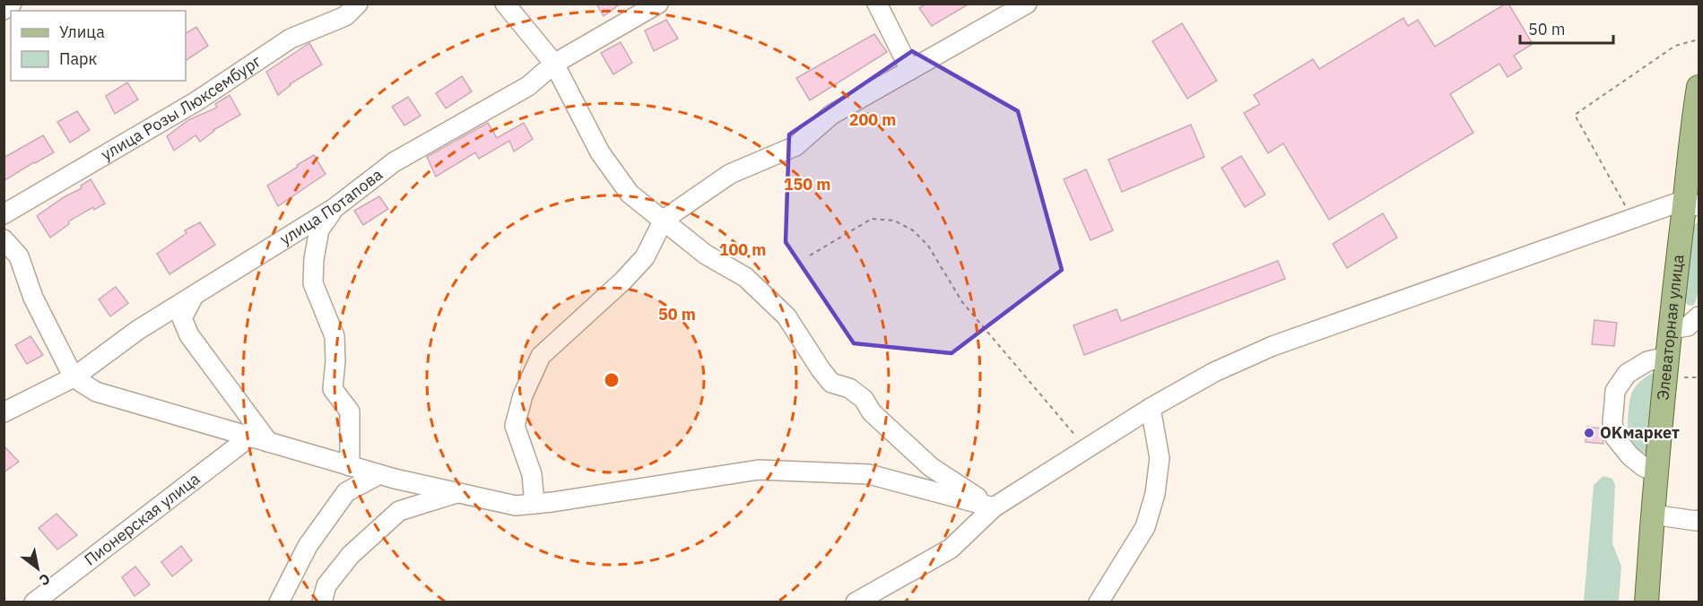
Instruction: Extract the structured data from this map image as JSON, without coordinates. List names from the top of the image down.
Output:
{
  "streets": {
    "main road": ["Элеваторная улица"],
    "street": ["улица Розы Люксембург", "улица Потапова", "Пионерская улица"]
  },
  "places": ["OKмаркет"],
  "legend": ["Улица", "Парк"],
  "scale_bar": "50 m",
  "north": "bottom right",
  "rings": [
    "200 m",
    "150 m",
    "100 m",
    "50 m"
  ]
}
